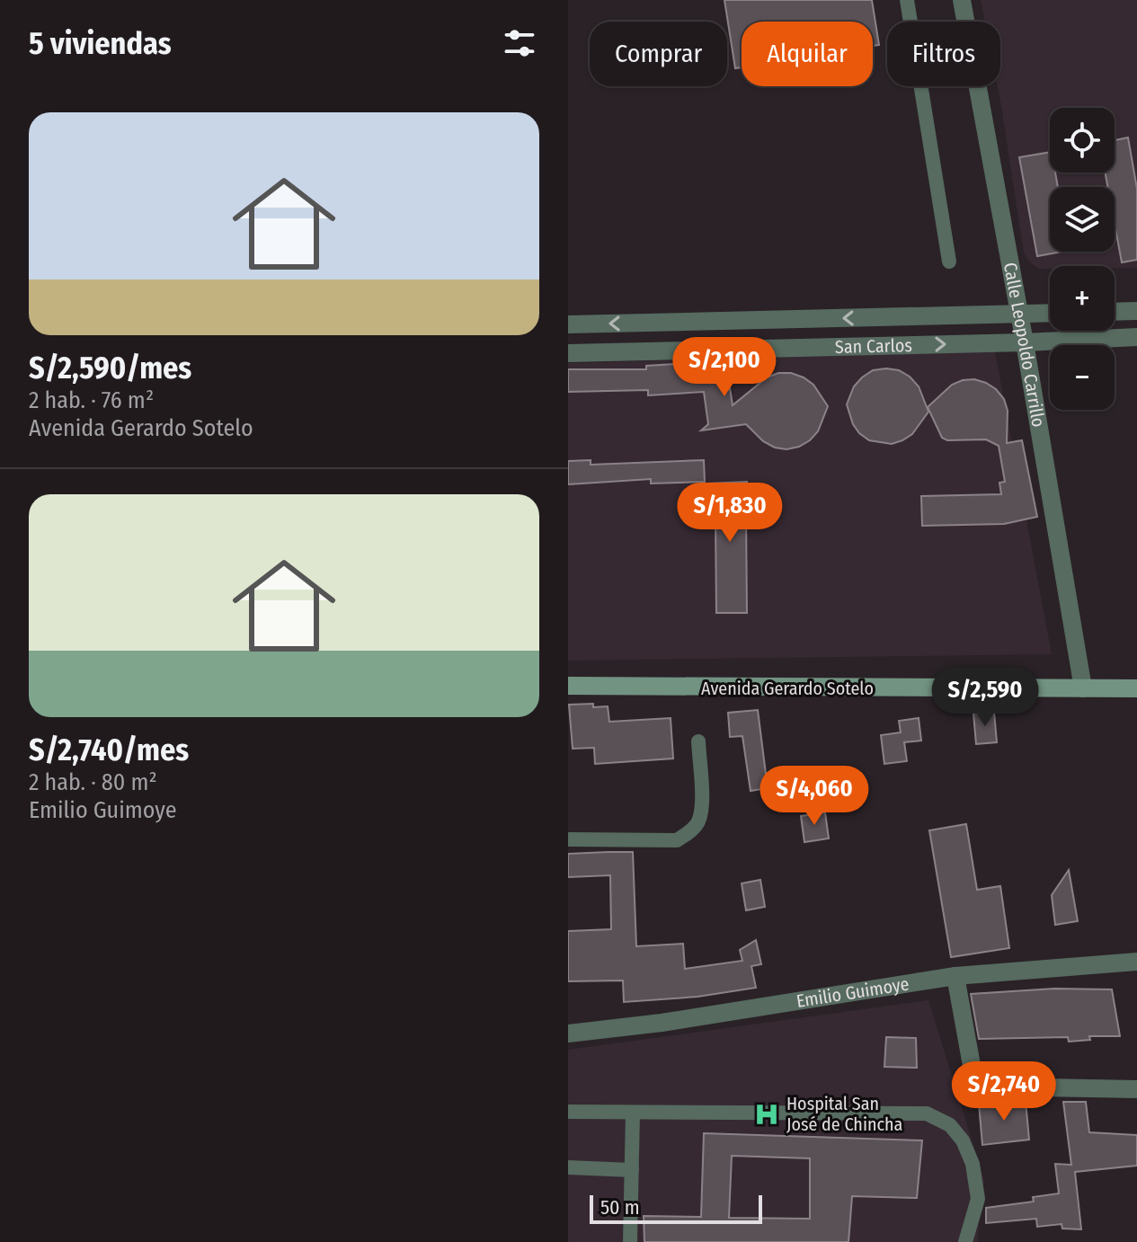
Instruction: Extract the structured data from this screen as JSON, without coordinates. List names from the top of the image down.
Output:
{
  "streets": {
    "street": [
      "Calle Leopoldo Carrillo",
      "San Carlos",
      "Avenida Gerardo Sotelo",
      "Emilio Guimoye"
    ]
  },
  "crossings": [
    ["Calle Leopoldo Carrillo", "San Carlos"],
    ["Calle Leopoldo Carrillo", "Avenida Gerardo Sotelo"]
  ],
  "places": {
    "hospital": ["Hospital San José de Chincha"]
  },
  "scale_bar": "50 m",
  "page": {
    "heading": "5 viviendas",
    "chip": ["Comprar", "Alquilar", "Filtros"],
    "list": [
      {
        "name": "S/2,590/mes",
        "note": "2 hab. · 76 m² · Avenida Gerardo Sotelo"
      },
      {
        "name": "S/2,740/mes",
        "note": "2 hab. · 80 m² · Emilio Guimoye"
      }
    ],
    "map_buttons": ["+", "−"],
    "price": [
      "S/2,100",
      "S/1,830",
      "S/2,590",
      "S/4,060",
      "S/2,740"
    ],
    "scale": "50 m"
  }
}
